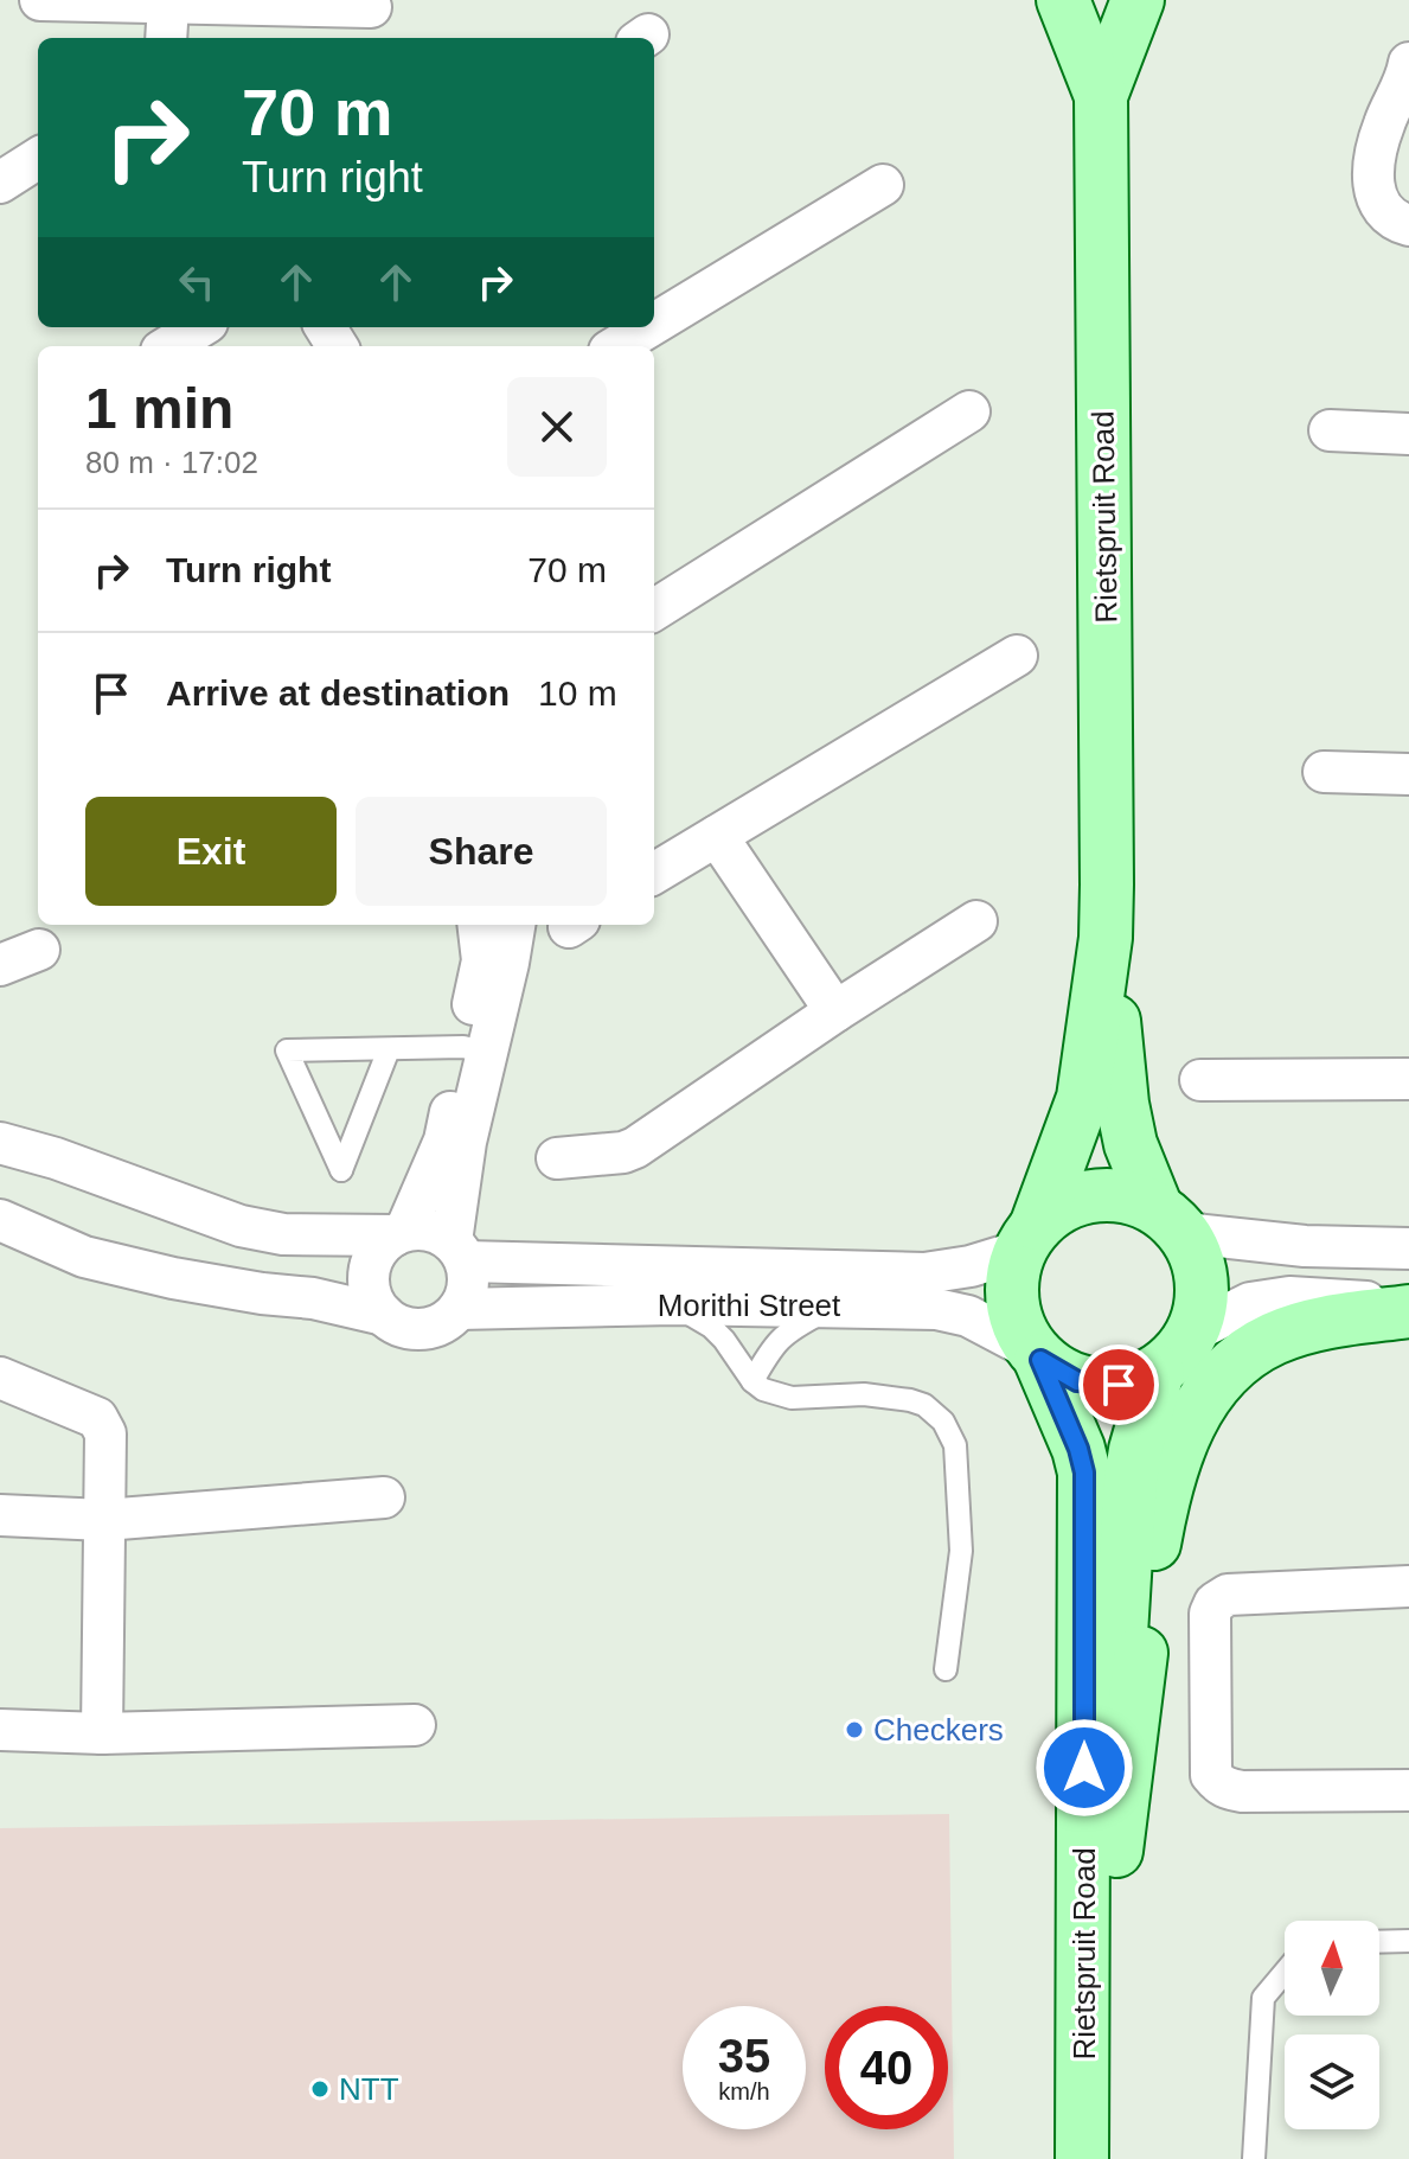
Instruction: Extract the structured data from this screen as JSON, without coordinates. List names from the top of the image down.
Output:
{
  "streets": {
    "street": ["Rietspruit Road", "Morithi Street"]
  },
  "crossings": [
    ["Rietspruit Road", "Morithi Street"]
  ],
  "places": ["Checkers", "NTT"],
  "north": "top",
  "page": {
    "turn": ["70 m", "Turn right"],
    "heading": ["1 min", "80 m · 17:02"],
    "list": [
      {
        "name": "Turn right",
        "value": "70 m"
      },
      {
        "name": "Arrive at destination",
        "value": "10 m"
      }
    ],
    "buttons": ["Exit", "Share"],
    "speed": "35 km/h",
    "limit": "40"
  }
}
